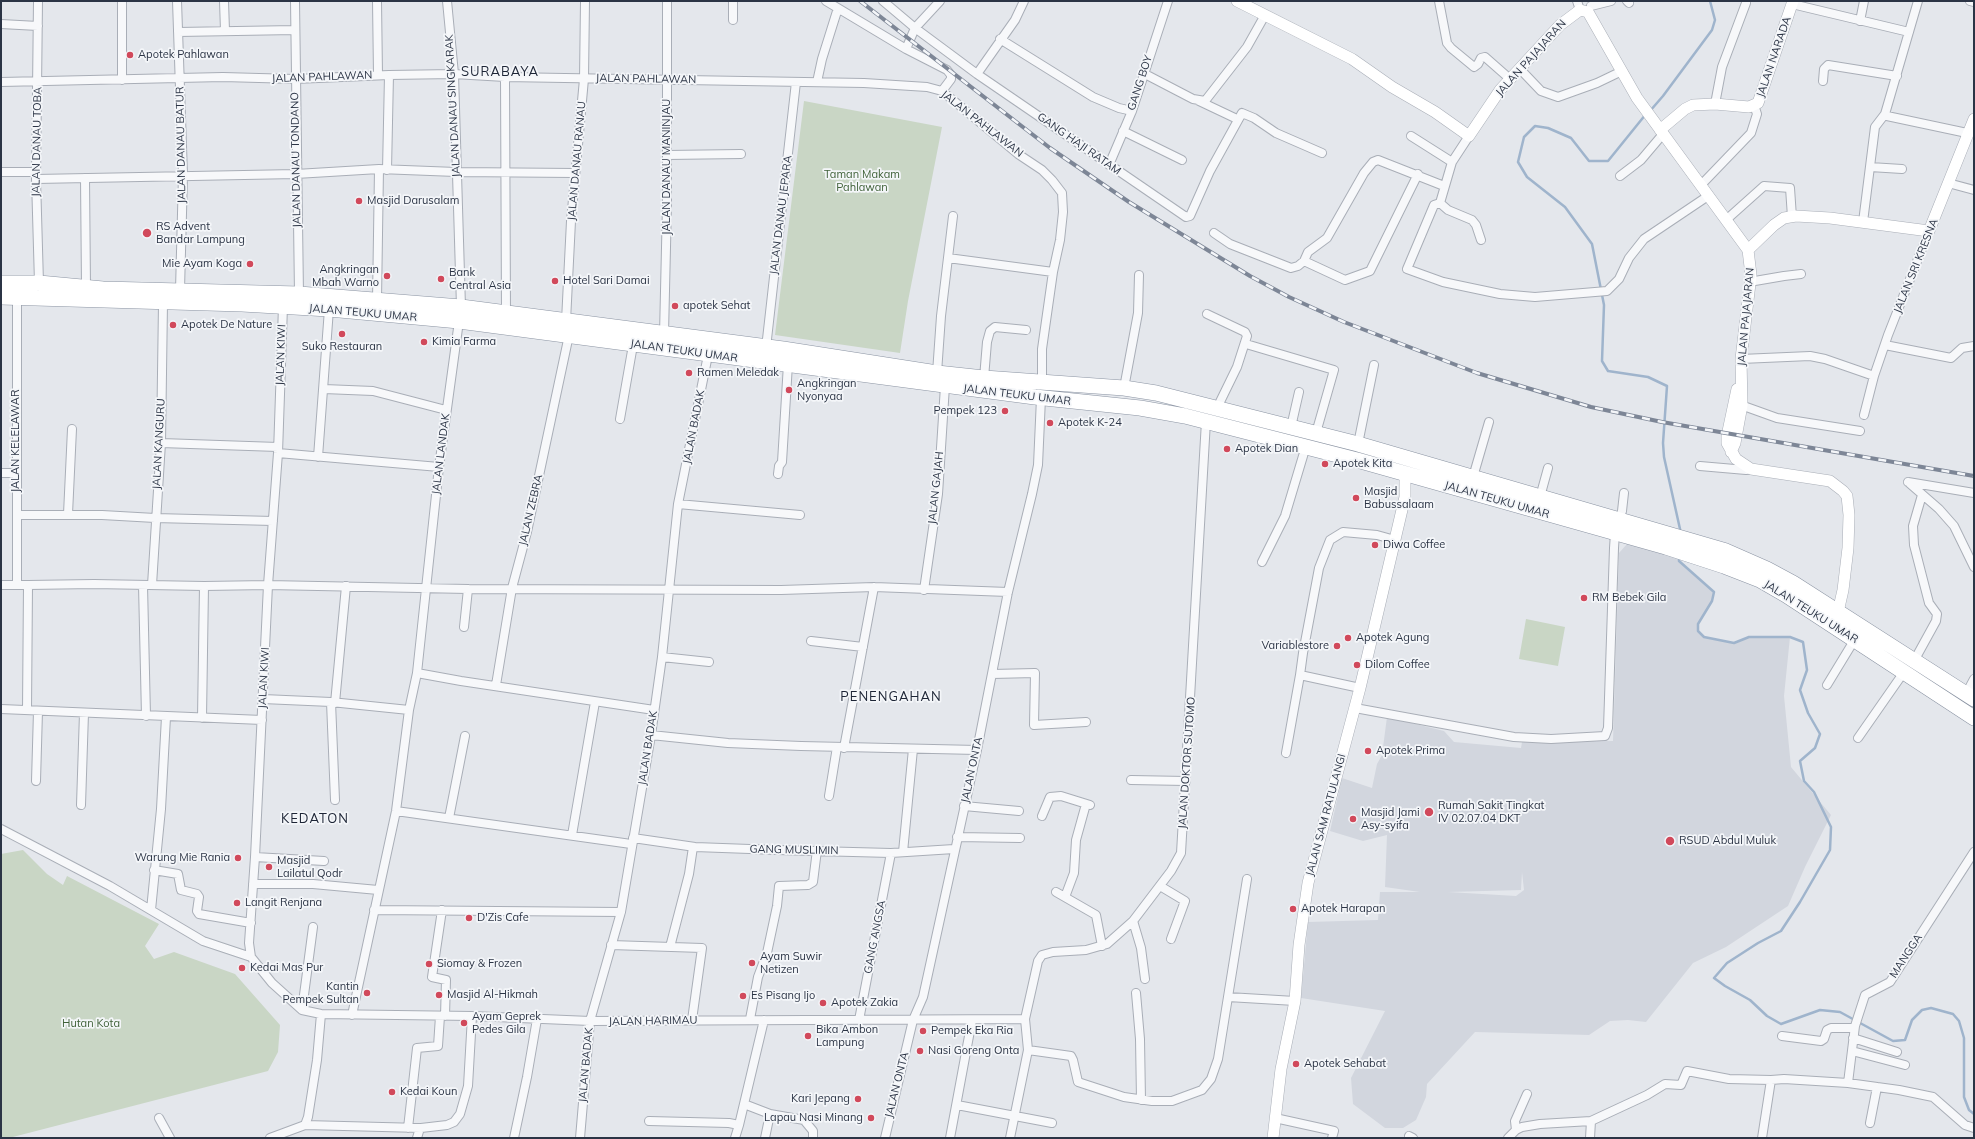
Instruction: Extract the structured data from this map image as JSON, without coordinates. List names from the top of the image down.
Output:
{
  "streets": {
    "highway": ["JALAN TEUKU UMAR"],
    "main road": [
      "JALAN NARADA",
      "JALAN PAJAJARAN",
      "JALAN SRI KRESNA",
      "JALAN SAM RATULANGI"
    ],
    "street": [
      "JALAN PAHLAWAN",
      "GANG BOY",
      "JALAN DANAU SINGKARAK",
      "JALAN DANAU TOBA",
      "GANG HAJI RATAM",
      "JALAN DANAU BATUR",
      "JALAN DANAU TONDANO",
      "JALAN DANAU RANAU",
      "JALAN DANAU MANINJAU",
      "JALAN DANAU JEPARA",
      "JALAN KIWI",
      "JALAN BADAK",
      "JALAN KELELAWAR",
      "JALAN KANGURU",
      "JALAN LANDAK",
      "JALAN GAJAH",
      "JALAN ZEBRA",
      "JALAN DOKTOR SUTOMO",
      "JALAN ONTA",
      "GANG MUSLIMIN",
      "GANG ANGSA",
      "MANGGA",
      "JALAN HARIMAU"
    ]
  },
  "crossings": [
    ["JALAN NARADA", "JALAN PAJAJARAN"],
    ["JALAN PAHLAWAN", "JALAN DANAU SINGKARAK"],
    ["JALAN PAHLAWAN", "JALAN DANAU TOBA"],
    ["JALAN PAHLAWAN", "JALAN DANAU BATUR"],
    ["JALAN PAHLAWAN", "JALAN DANAU TONDANO"],
    ["JALAN PAHLAWAN", "JALAN DANAU RANAU"],
    ["JALAN PAHLAWAN", "JALAN DANAU MANINJAU"],
    ["JALAN PAHLAWAN", "JALAN DANAU JEPARA"],
    ["JALAN PAHLAWAN", "JALAN TEUKU UMAR"],
    ["GANG BOY", "GANG HAJI RATAM"],
    ["JALAN DANAU SINGKARAK", "JALAN TEUKU UMAR"],
    ["JALAN DANAU SINGKARAK", "JALAN LANDAK"],
    ["JALAN DANAU TOBA", "JALAN TEUKU UMAR"],
    ["JALAN DANAU BATUR", "JALAN TEUKU UMAR"],
    ["JALAN DANAU TONDANO", "JALAN TEUKU UMAR"],
    ["JALAN DANAU RANAU", "JALAN TEUKU UMAR"],
    ["JALAN DANAU RANAU", "JALAN ZEBRA"],
    ["JALAN DANAU MANINJAU", "JALAN TEUKU UMAR"],
    ["JALAN DANAU JEPARA", "JALAN TEUKU UMAR"],
    ["JALAN TEUKU UMAR", "JALAN KIWI"],
    ["JALAN TEUKU UMAR", "JALAN BADAK"],
    ["JALAN TEUKU UMAR", "JALAN KELELAWAR"],
    ["JALAN TEUKU UMAR", "JALAN KANGURU"],
    ["JALAN TEUKU UMAR", "JALAN LANDAK"],
    ["JALAN TEUKU UMAR", "JALAN GAJAH"],
    ["JALAN TEUKU UMAR", "JALAN ZEBRA"],
    ["JALAN TEUKU UMAR", "JALAN DOKTOR SUTOMO"],
    ["JALAN TEUKU UMAR", "JALAN ONTA"],
    ["JALAN TEUKU UMAR", "JALAN SAM RATULANGI"],
    ["JALAN BADAK", "GANG MUSLIMIN"],
    ["JALAN BADAK", "JALAN HARIMAU"],
    ["JALAN LANDAK", "GANG MUSLIMIN"],
    ["JALAN LANDAK", "JALAN HARIMAU"],
    ["JALAN DOKTOR SUTOMO", "JALAN HARIMAU"],
    ["JALAN ONTA", "GANG MUSLIMIN"],
    ["JALAN ONTA", "JALAN HARIMAU"],
    ["GANG MUSLIMIN", "GANG ANGSA"],
    ["GANG ANGSA", "JALAN HARIMAU"]
  ],
  "districts": ["SURABAYA", "PENENGAHAN", "KEDATON"],
  "parks": ["Taman Makam Pahlawan", "Hutan Kota"],
  "places": [
    "Apotek Pahlawan",
    "Masjid Darusalam",
    "RS Advent Bandar Lampung",
    "Mie Ayam Koga",
    "Angkringan Mbah Warno",
    "Bank Central Asia",
    "Hotel Sari Damai",
    "apotek Sehat",
    "Apotek De Nature",
    "Suko Restauran",
    "Kimia Farma",
    "Ramen Meledak",
    "Angkringan Nyonyaa",
    "Pempek 123",
    "Apotek K-24",
    "Apotek Dian",
    "Apotek Kita",
    "Masjid Babussalaam",
    "Diwa Coffee",
    "RM Bebek Gila",
    "Apotek Agung",
    "Variablestore",
    "Dilom Coffee",
    "Apotek Prima",
    "Rumah Sakit Tingkat IV 02.07.04 DKT",
    "Masjid Jami Asy-syifa",
    "RSUD Abdul Muluk",
    "Warung Mie Rania",
    "Masjid Lailatul Qodr",
    "Langit Renjana",
    "Apotek Harapan",
    "D'Zis Cafe",
    "Ayam Suwir Netizen",
    "Siomay & Frozen",
    "Kedai Mas Pur",
    "Kantin Pempek Sultan",
    "Masjid Al-Hikmah",
    "Es Pisang Ijo",
    "Apotek Zakia",
    "Ayam Geprek Pedes Gila",
    "Pempek Eka Ria",
    "Bika Ambon Lampung",
    "Nasi Goreng Onta",
    "Apotek Sehabat",
    "Kedai Koun",
    "Kari Jepang",
    "Lapau Nasi Minang"
  ]
}
